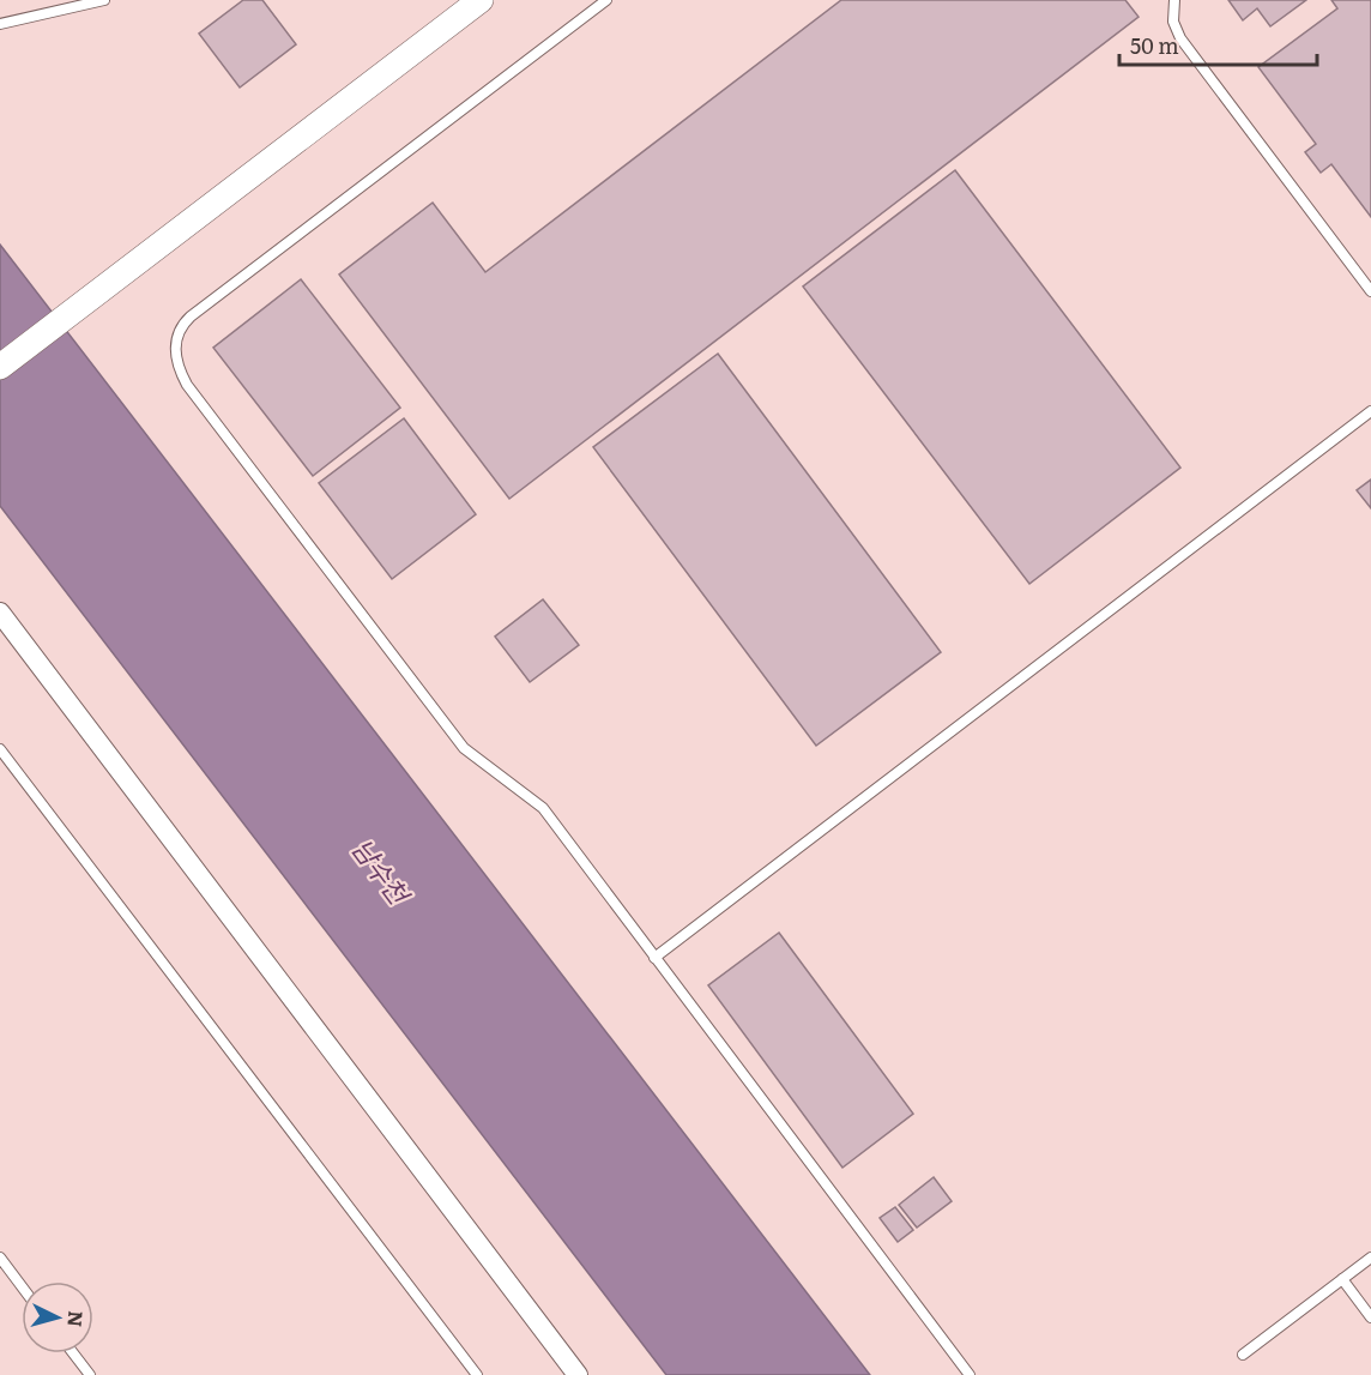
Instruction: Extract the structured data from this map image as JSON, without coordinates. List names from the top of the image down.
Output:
{
  "water": ["남수천"],
  "scale_bar": "50 m",
  "north": "right"
}
